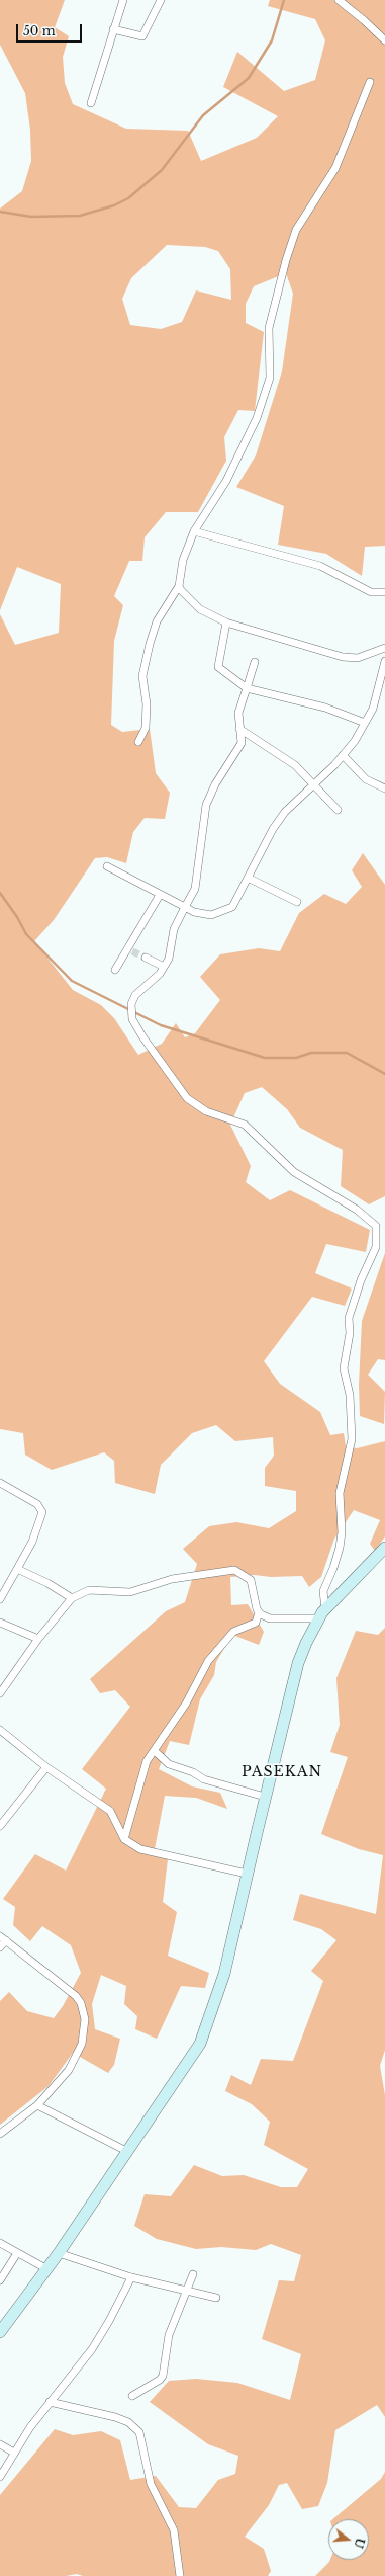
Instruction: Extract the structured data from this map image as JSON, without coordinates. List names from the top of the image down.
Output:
{
  "districts": ["PASEKAN"],
  "scale_bar": "50 m",
  "north": "right"
}
